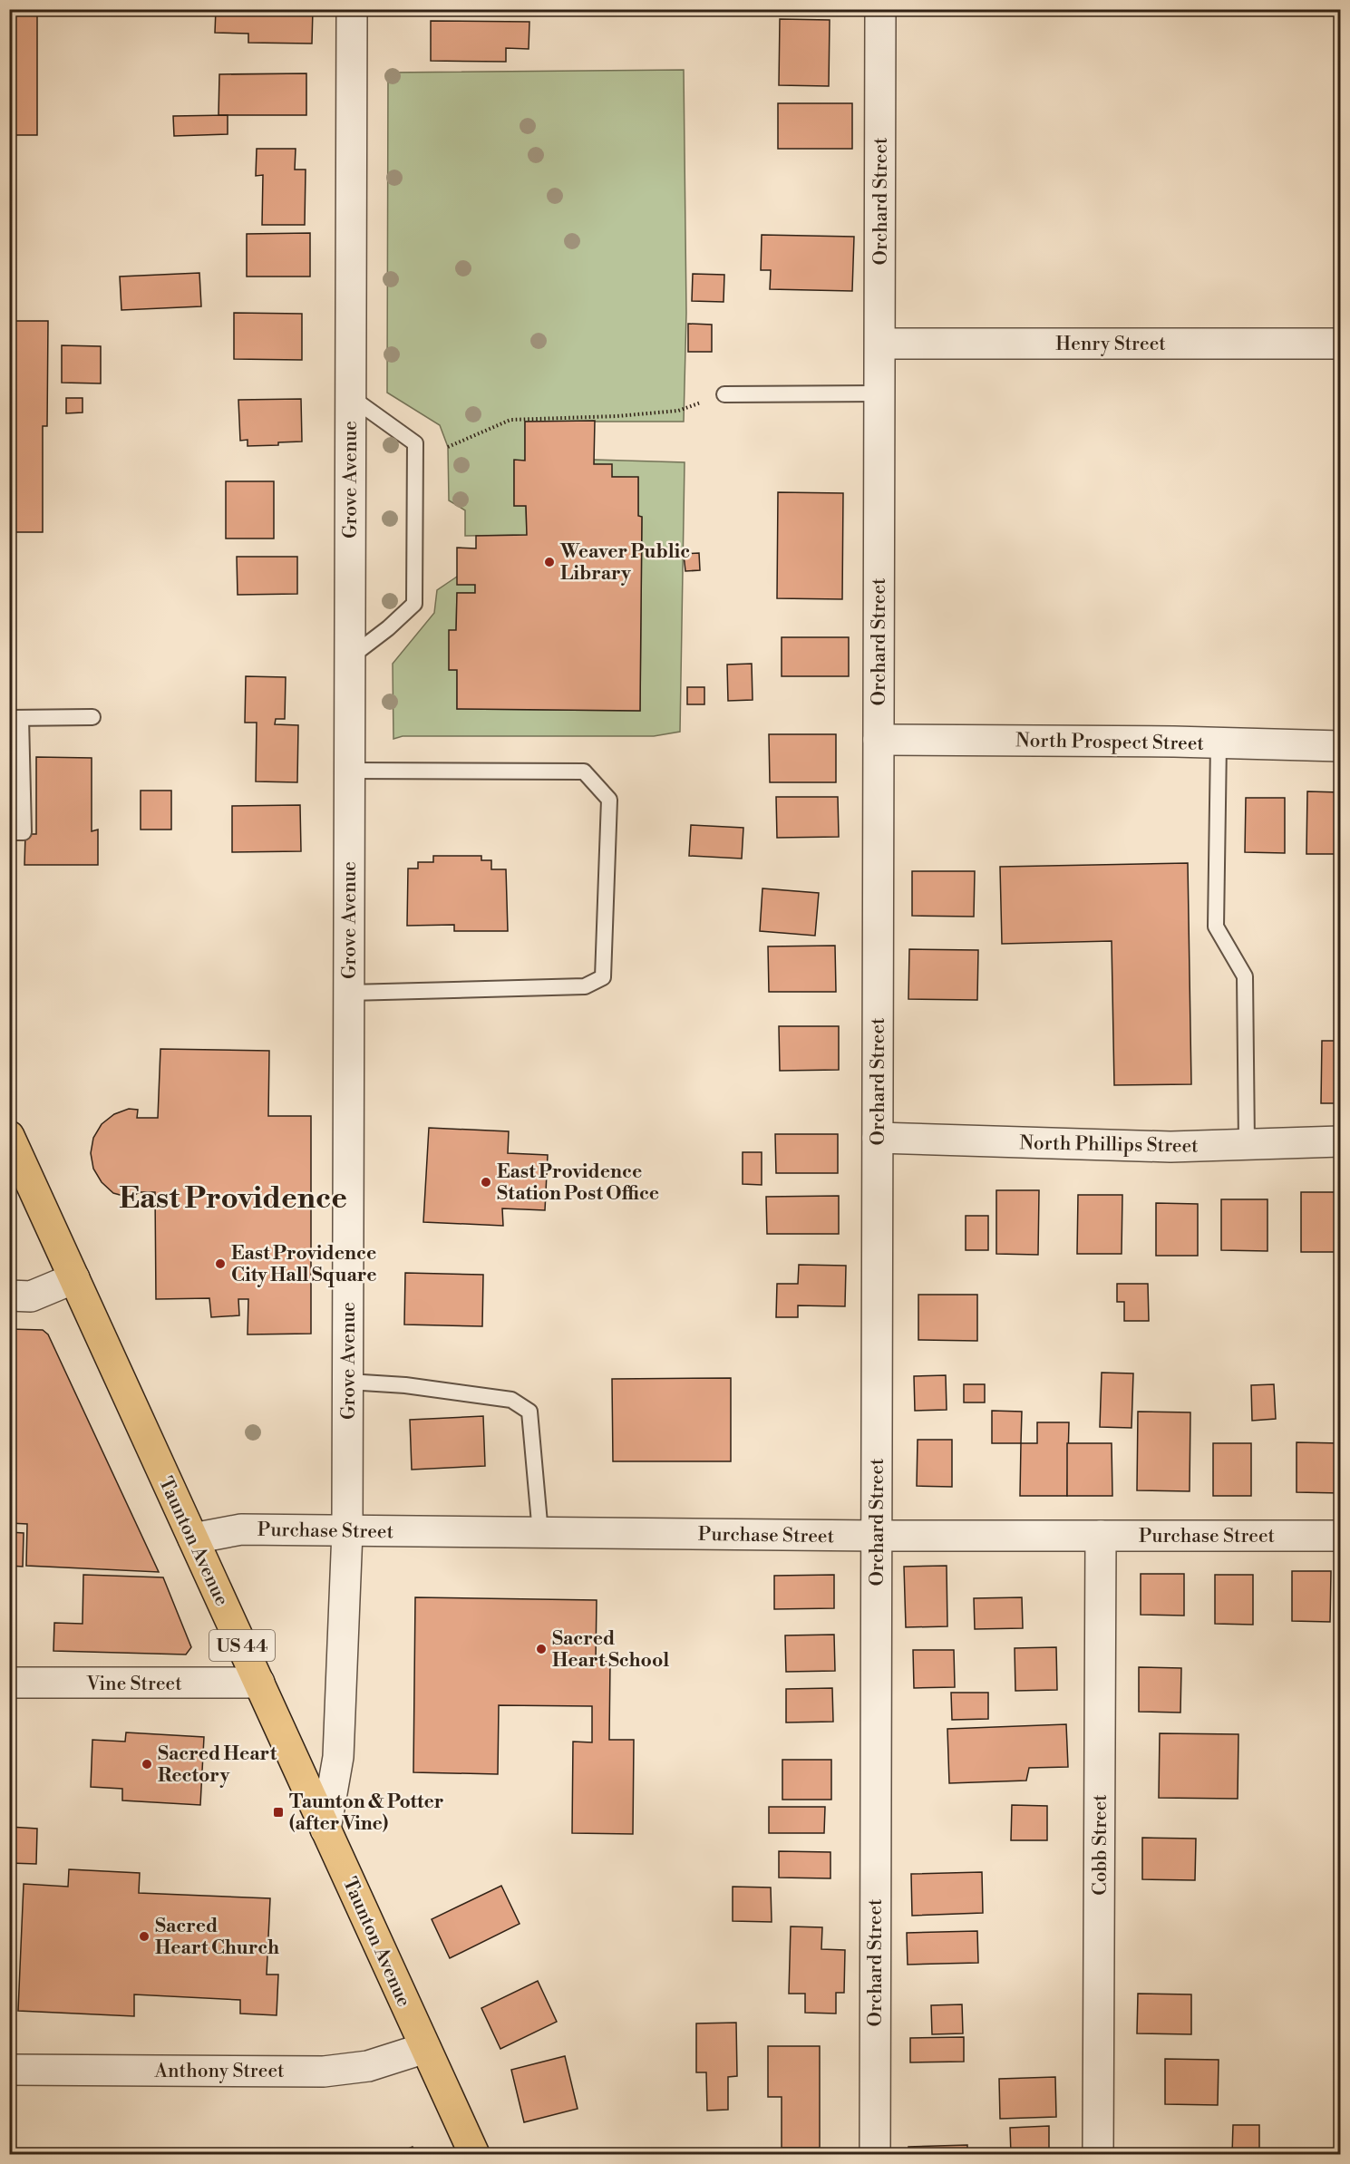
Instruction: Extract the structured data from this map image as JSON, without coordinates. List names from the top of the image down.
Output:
{
  "streets": {
    "highway": ["Taunton Avenue", "US 44"],
    "street": [
      "Orchard Street",
      "Henry Street",
      "Grove Avenue",
      "North Prospect Street",
      "North Phillips Street",
      "Purchase Street",
      "Vine Street",
      "Cobb Street",
      "Anthony Street"
    ]
  },
  "crossings": [
    ["Orchard Street", "Henry Street"],
    ["Orchard Street", "North Prospect Street"],
    ["Orchard Street", "North Phillips Street"],
    ["Orchard Street", "Purchase Street"],
    ["Grove Avenue", "Purchase Street"],
    ["Grove Avenue", "Taunton Avenue"],
    ["Purchase Street", "Taunton Avenue"],
    ["Purchase Street", "Cobb Street"],
    ["Taunton Avenue", "Vine Street"],
    ["Taunton Avenue", "Anthony Street"]
  ],
  "districts": ["East Providence"],
  "places": {
    "other": [
      "Weaver Public Library",
      "East Providence Station Post Office",
      "East Providence City Hall Square",
      "Sacred Heart School",
      "Sacred Heart Rectory",
      "Sacred Heart Church"
    ],
    "transit": ["Taunton & Potter (after Vine)"]
  }
}
